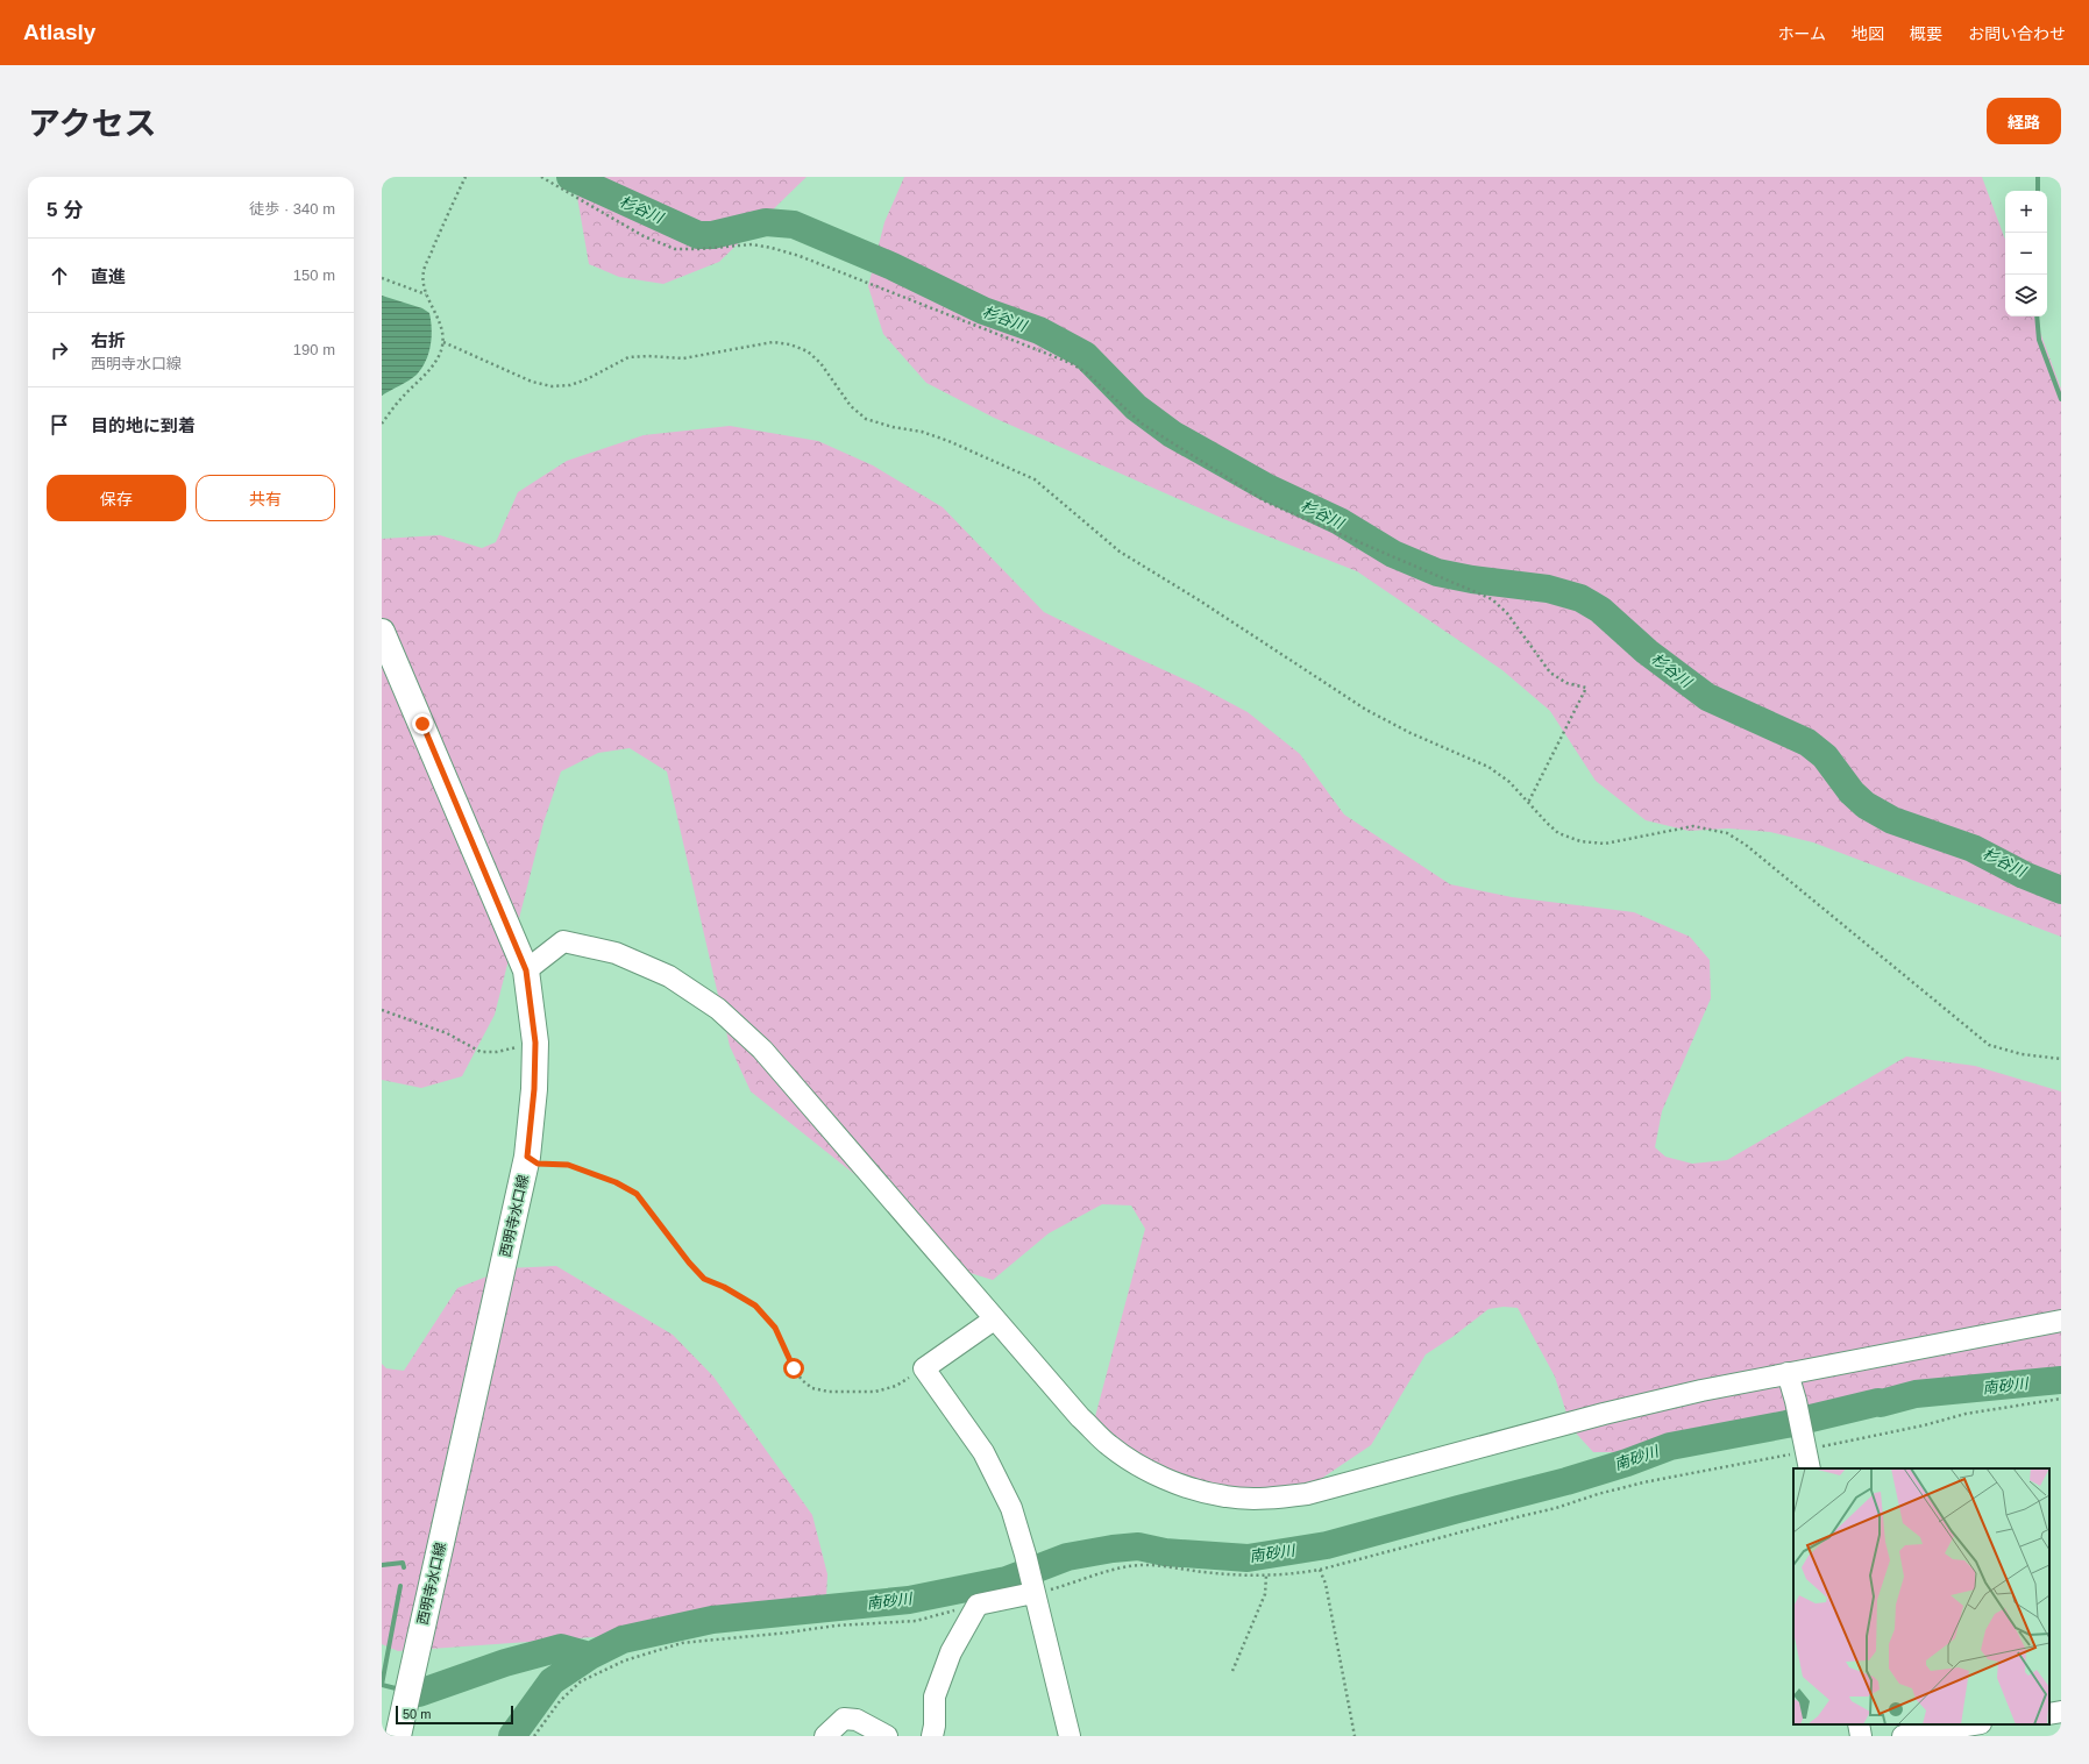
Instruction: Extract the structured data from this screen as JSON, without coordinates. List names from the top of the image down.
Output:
{
  "streets": {
    "main road": ["西明寺水口線"]
  },
  "water": ["杉谷川", "南砂川"],
  "scale_bar": "50 m",
  "page": {
    "header": "Atlasly",
    "nav": [
      "ホーム",
      "地図",
      "概要",
      "お問い合わせ"
    ],
    "title": "アクセス",
    "buttons": [
      "経路",
      ["保存", "共有"]
    ],
    "heading": ["5 分", "徒歩 · 340 m"],
    "map_buttons": ["+", "−"],
    "list": [
      ["直進", "150 m"],
      ["右折", "西明寺水口線", "190 m"],
      "目的地に到着"
    ],
    "scale": "50 m"
  }
}
